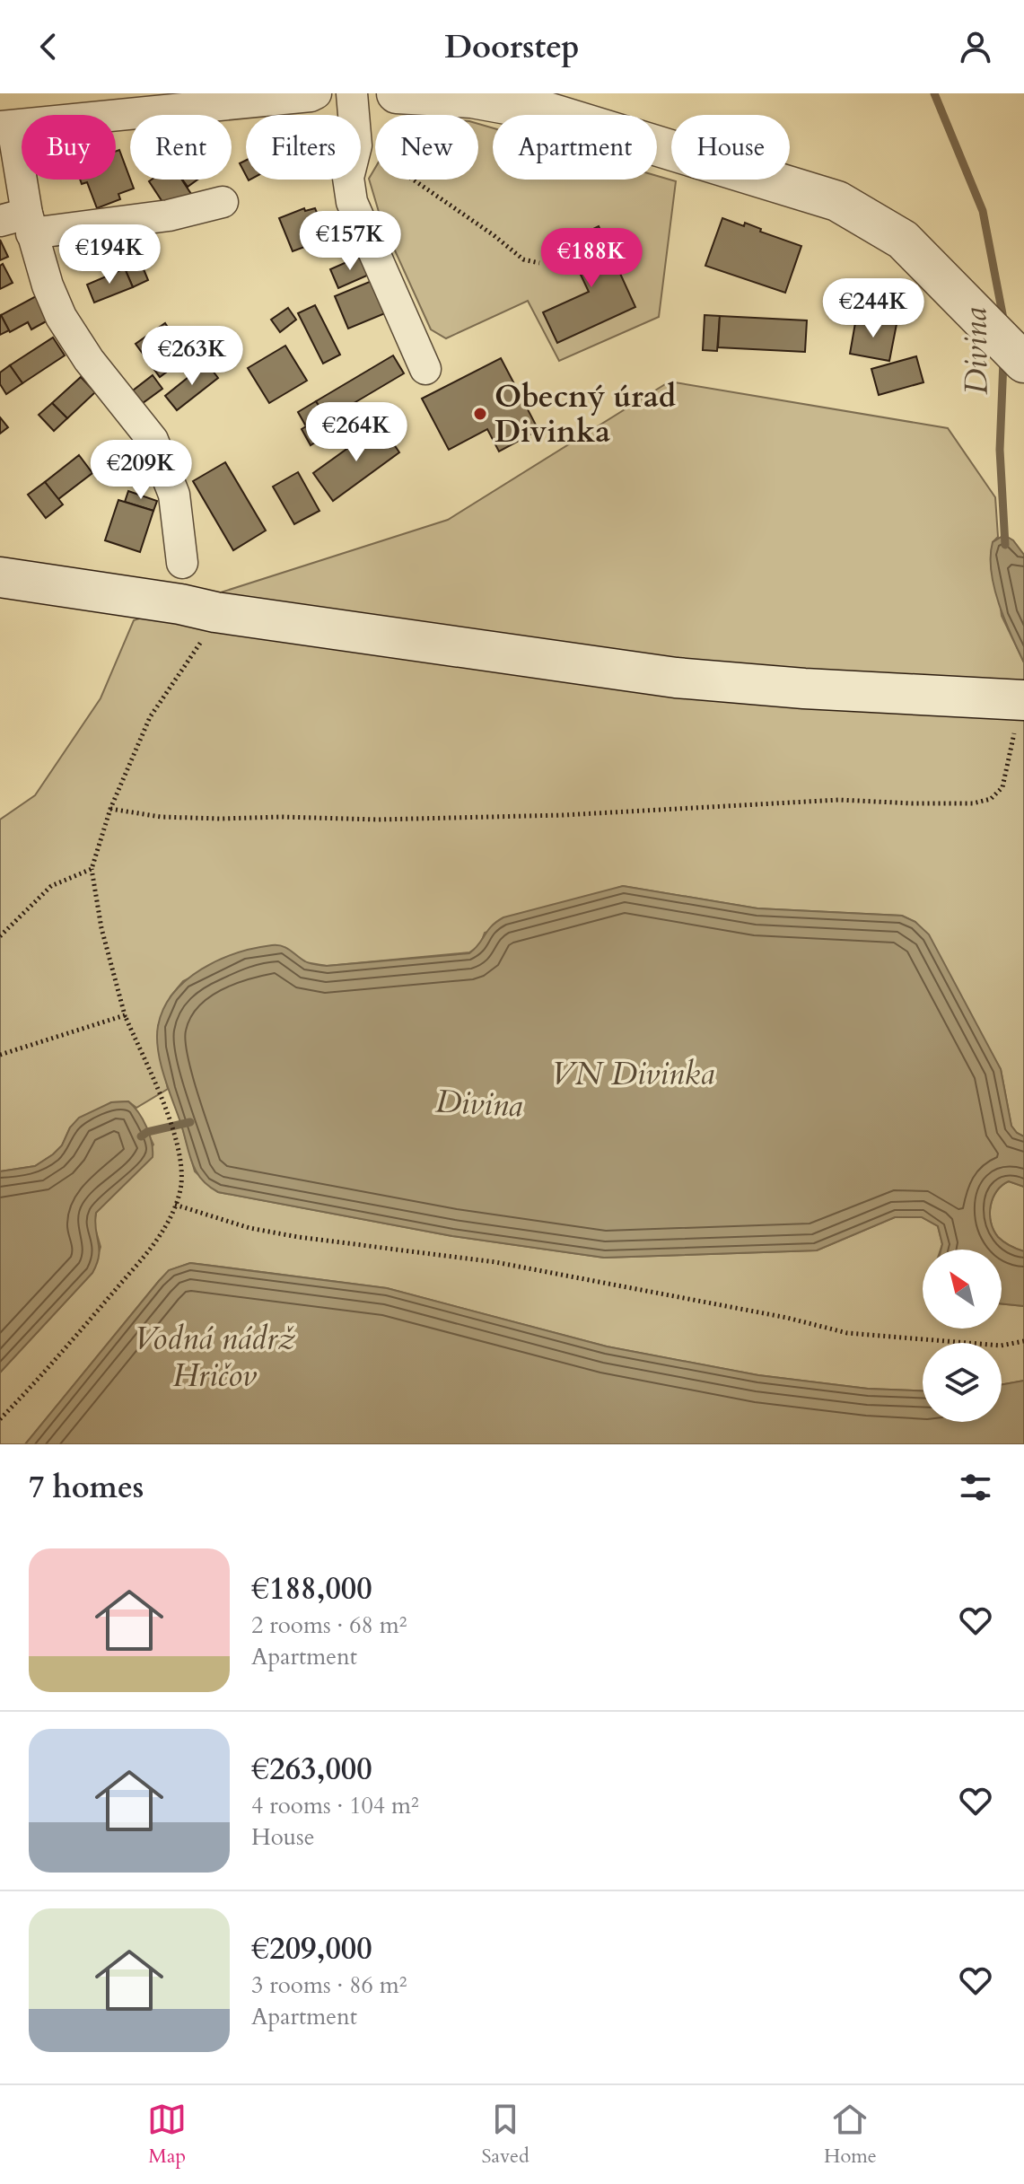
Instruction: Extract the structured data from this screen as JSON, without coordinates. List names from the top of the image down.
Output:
{
  "water": ["Divina", "VN Divinka", "Vodná nádrž Hričov"],
  "places": ["Obecný úrad Divinka"],
  "north": "top left",
  "page": {
    "header": "Doorstep",
    "chip": [
      "Buy",
      "Rent",
      "Filters",
      "New",
      "Apartment",
      "House"
    ],
    "price": [
      "€157K",
      "€194K",
      "€188K",
      "€244K",
      "€263K",
      "€264K",
      "€209K"
    ],
    "heading": "7 homes",
    "list": [
      {
        "name": "€188,000",
        "note": "2 rooms · 68 m² · Apartment"
      },
      {
        "name": "€263,000",
        "note": "4 rooms · 104 m² · House"
      },
      {
        "name": "€209,000",
        "note": "3 rooms · 86 m² · Apartment"
      }
    ],
    "tabs": ["Map", "Saved", "Home"]
  }
}
